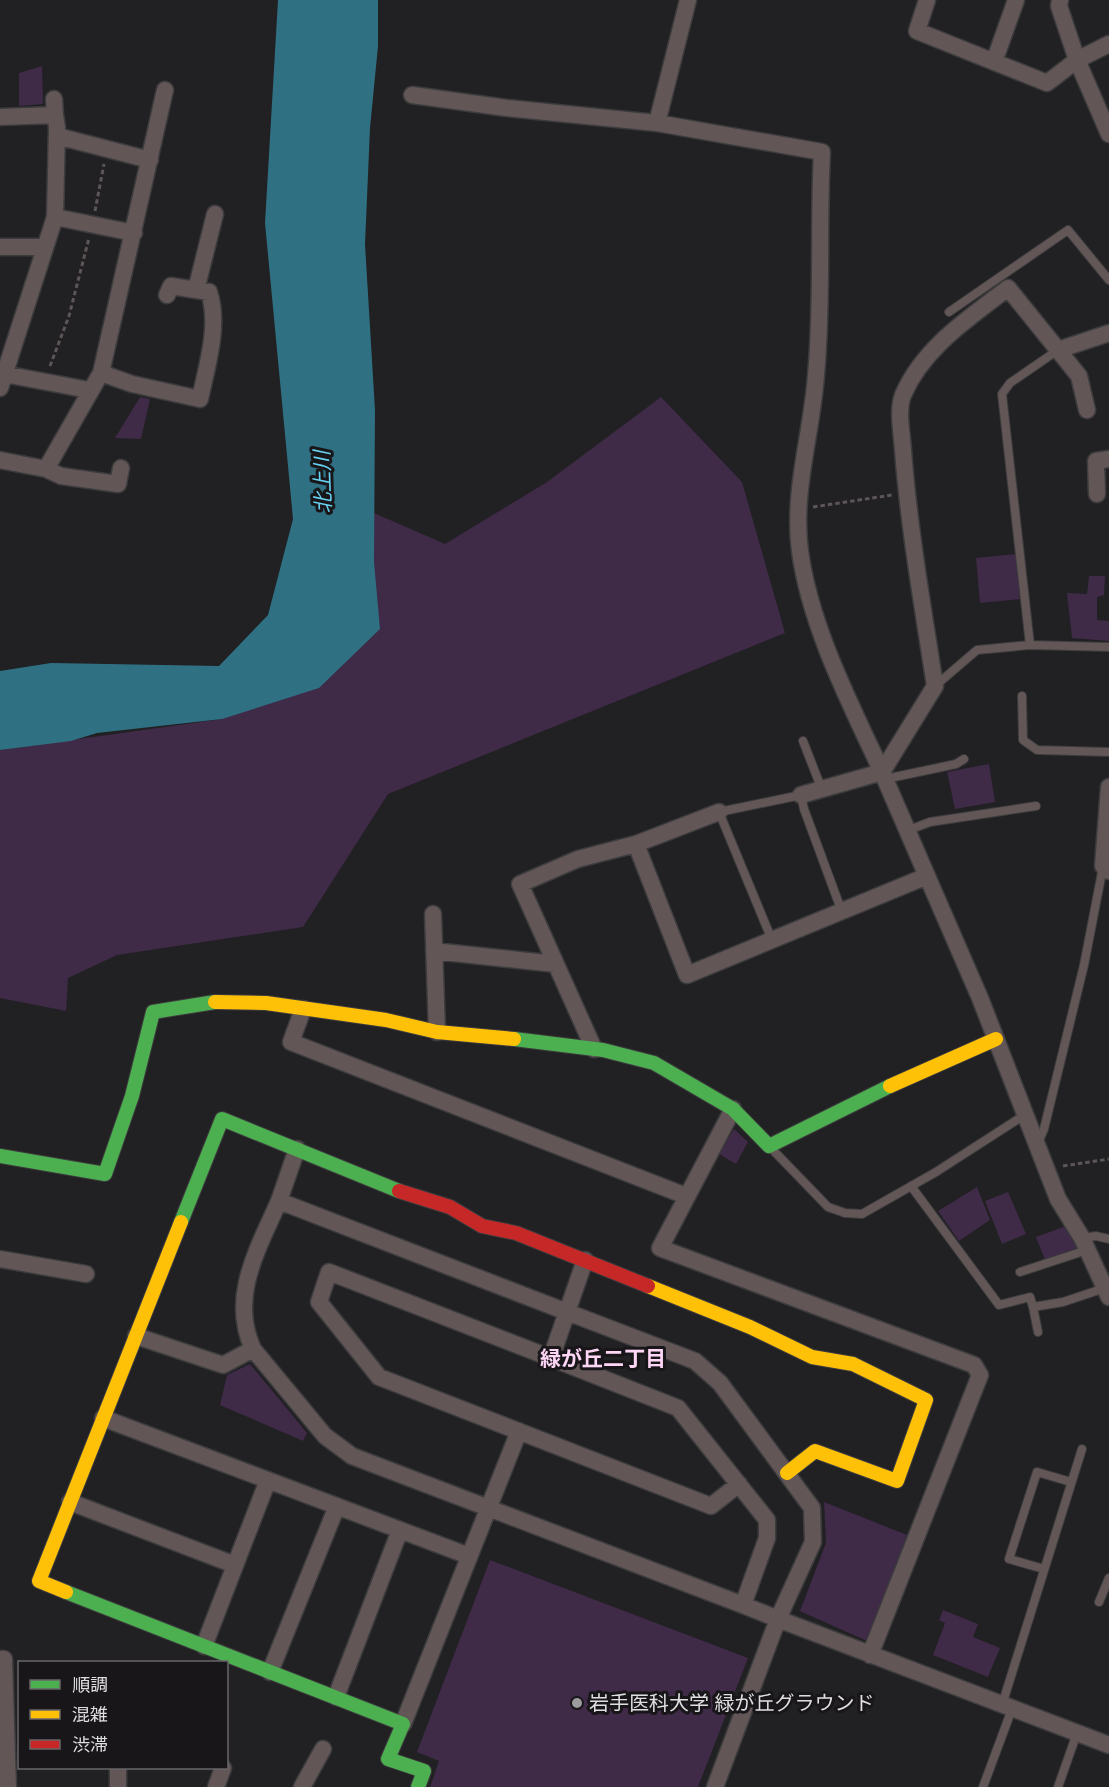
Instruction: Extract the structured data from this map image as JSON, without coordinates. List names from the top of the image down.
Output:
{
  "districts": ["緑が丘二丁目"],
  "water": ["北上川"],
  "places": ["岩手医科大学 緑が丘グラウンド"],
  "legend": ["順調", "混雑", "渋滞"]
}
